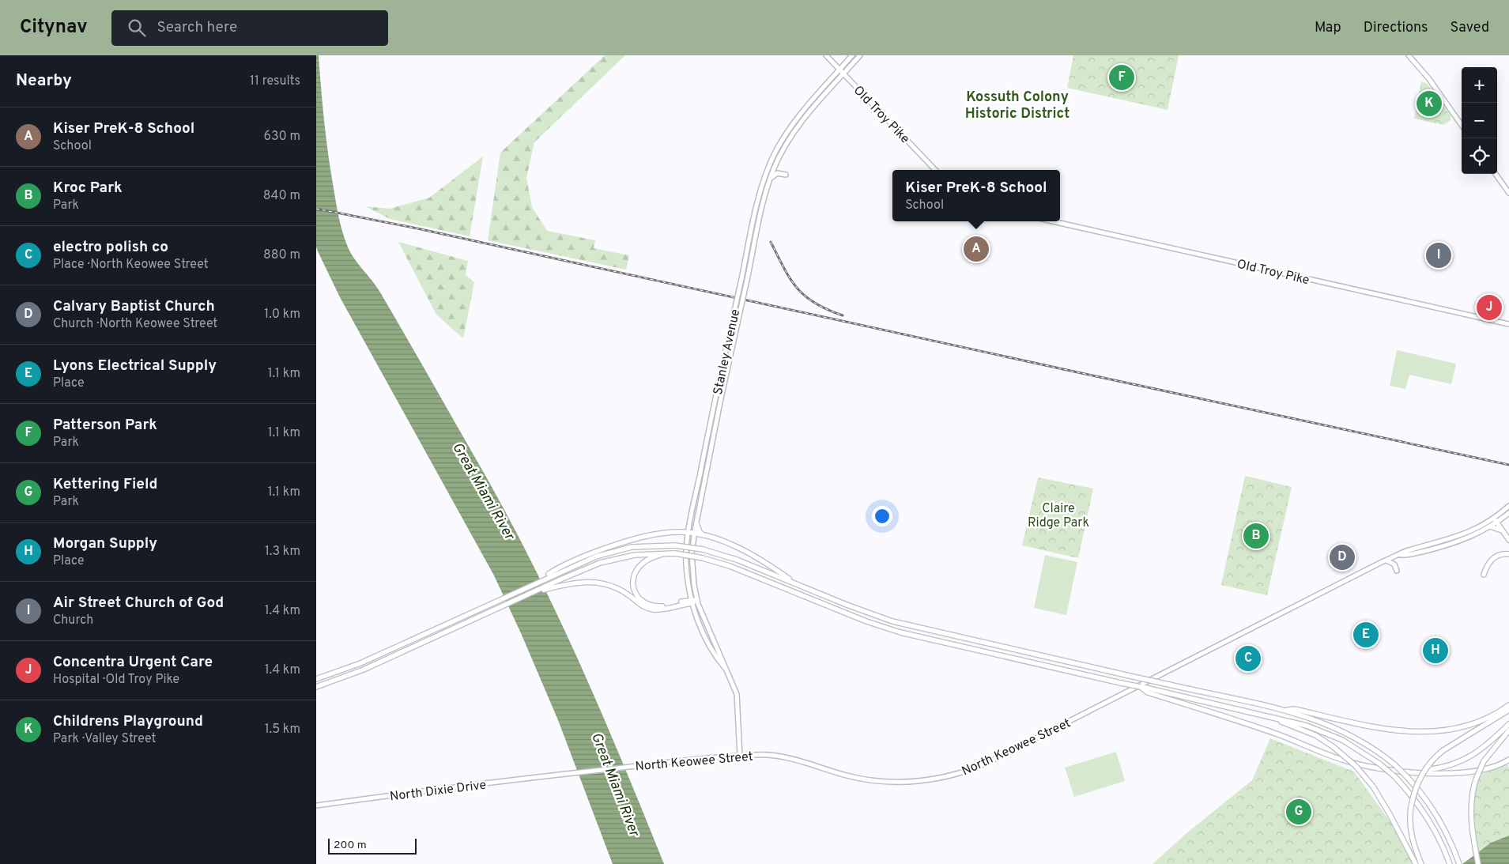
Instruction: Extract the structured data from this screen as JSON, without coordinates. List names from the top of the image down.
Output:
{
  "streets": {
    "main road": [
      "Old Troy Pike",
      "Stanley Avenue",
      "North Keowee Street",
      "North Dixie Drive"
    ]
  },
  "crossings": [
    ["Old Troy Pike", "Stanley Avenue"],
    ["Stanley Avenue", "North Keowee Street"],
    ["North Keowee Street", "North Dixie Drive"]
  ],
  "districts": ["Kossuth Colony Historic District"],
  "water": ["Great Miami River"],
  "parks": ["Claire Ridge Park"],
  "scale_bar": "200 m",
  "page": {
    "header": "Citynav",
    "search": "Search here",
    "nav": ["Map", "Directions", "Saved"],
    "heading": ["Nearby", "11 results"],
    "pins": [
      "F",
      "K",
      "A",
      "I",
      "J",
      "B",
      "D",
      "E",
      "H",
      "C",
      "G"
    ],
    "map_buttons": ["+", "−"],
    "list": [
      {
        "mark": "A",
        "name": "Kiser PreK-8 School",
        "note": "School",
        "value": "630 m"
      },
      {
        "mark": "B",
        "name": "Kroc Park",
        "note": "Park",
        "value": "840 m"
      },
      {
        "mark": "C",
        "name": "electro polish co",
        "note": "Place · North Keowee Street",
        "value": "880 m"
      },
      {
        "mark": "D",
        "name": "Calvary Baptist Church",
        "note": "Church · North Keowee Street",
        "value": "1.0 km"
      },
      {
        "mark": "E",
        "name": "Lyons Electrical Supply",
        "note": "Place",
        "value": "1.1 km"
      },
      {
        "mark": "F",
        "name": "Patterson Park",
        "note": "Park",
        "value": "1.1 km"
      },
      {
        "mark": "G",
        "name": "Kettering Field",
        "note": "Park",
        "value": "1.1 km"
      },
      {
        "mark": "H",
        "name": "Morgan Supply",
        "note": "Place",
        "value": "1.3 km"
      },
      {
        "mark": "I",
        "name": "Air Street Church of God",
        "note": "Church",
        "value": "1.4 km"
      },
      {
        "mark": "J",
        "name": "Concentra Urgent Care",
        "note": "Hospital · Old Troy Pike",
        "value": "1.4 km"
      },
      {
        "mark": "K",
        "name": "Childrens Playground",
        "note": "Park · Valley Street",
        "value": "1.5 km"
      }
    ],
    "popup": ["Kiser PreK-8 School", "School"],
    "scale": "200 m"
  }
}
